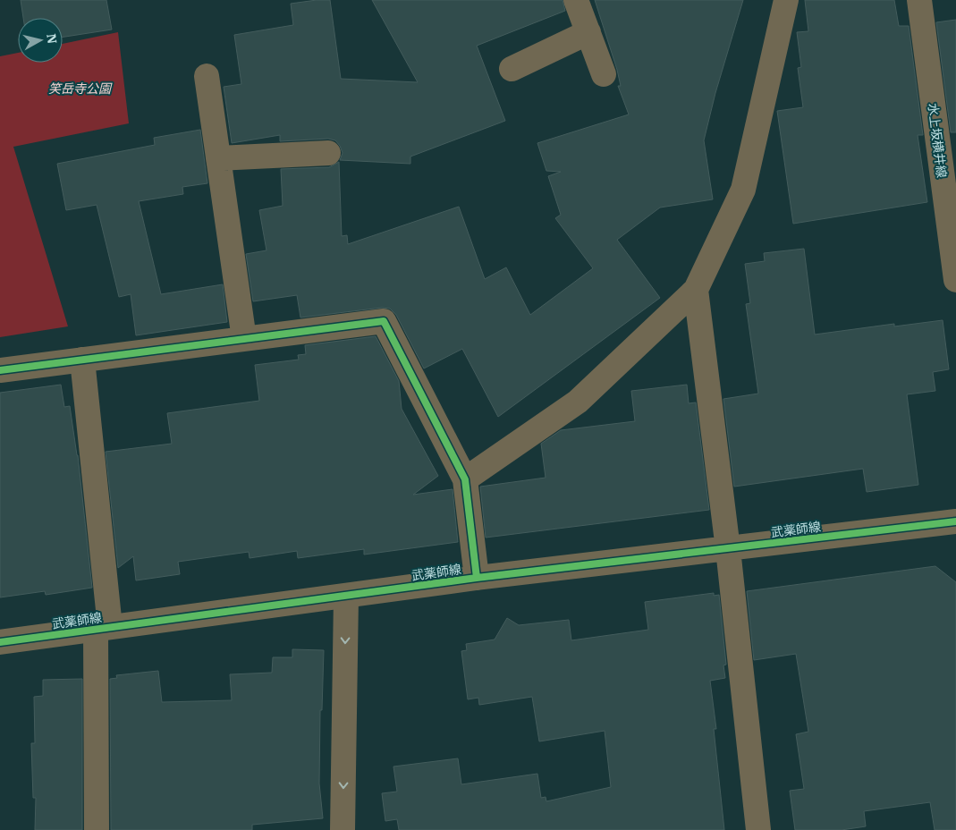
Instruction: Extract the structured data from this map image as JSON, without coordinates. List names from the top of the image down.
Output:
{
  "streets": {
    "street": ["水上坂横井線", "武薬師線"]
  },
  "parks": ["笑岳寺公園"],
  "north": "right"
}
